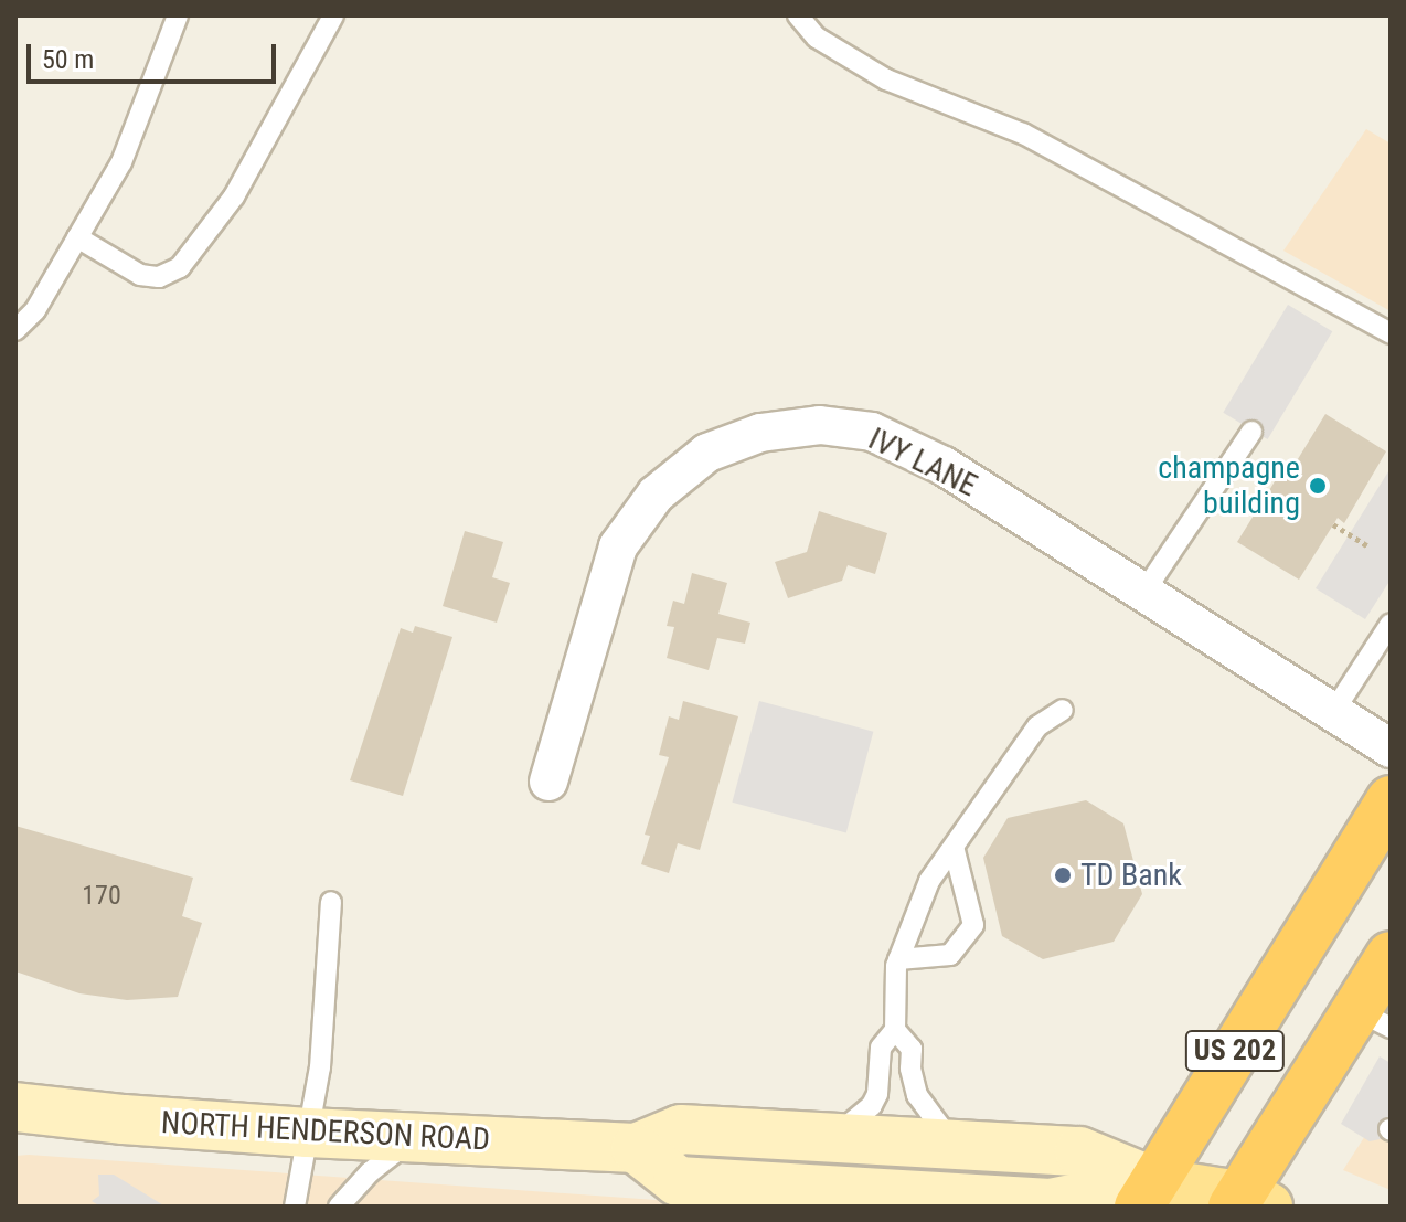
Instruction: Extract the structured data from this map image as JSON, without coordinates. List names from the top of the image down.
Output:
{
  "streets": {
    "highway": ["US 202"],
    "main road": ["NORTH HENDERSON ROAD"],
    "street": ["IVY LANE"]
  },
  "crossings": [
    ["US 202", "NORTH HENDERSON ROAD"]
  ],
  "places": ["champagne building", "TD Bank"],
  "house_numbers": ["170"],
  "scale_bar": "50 m"
}
